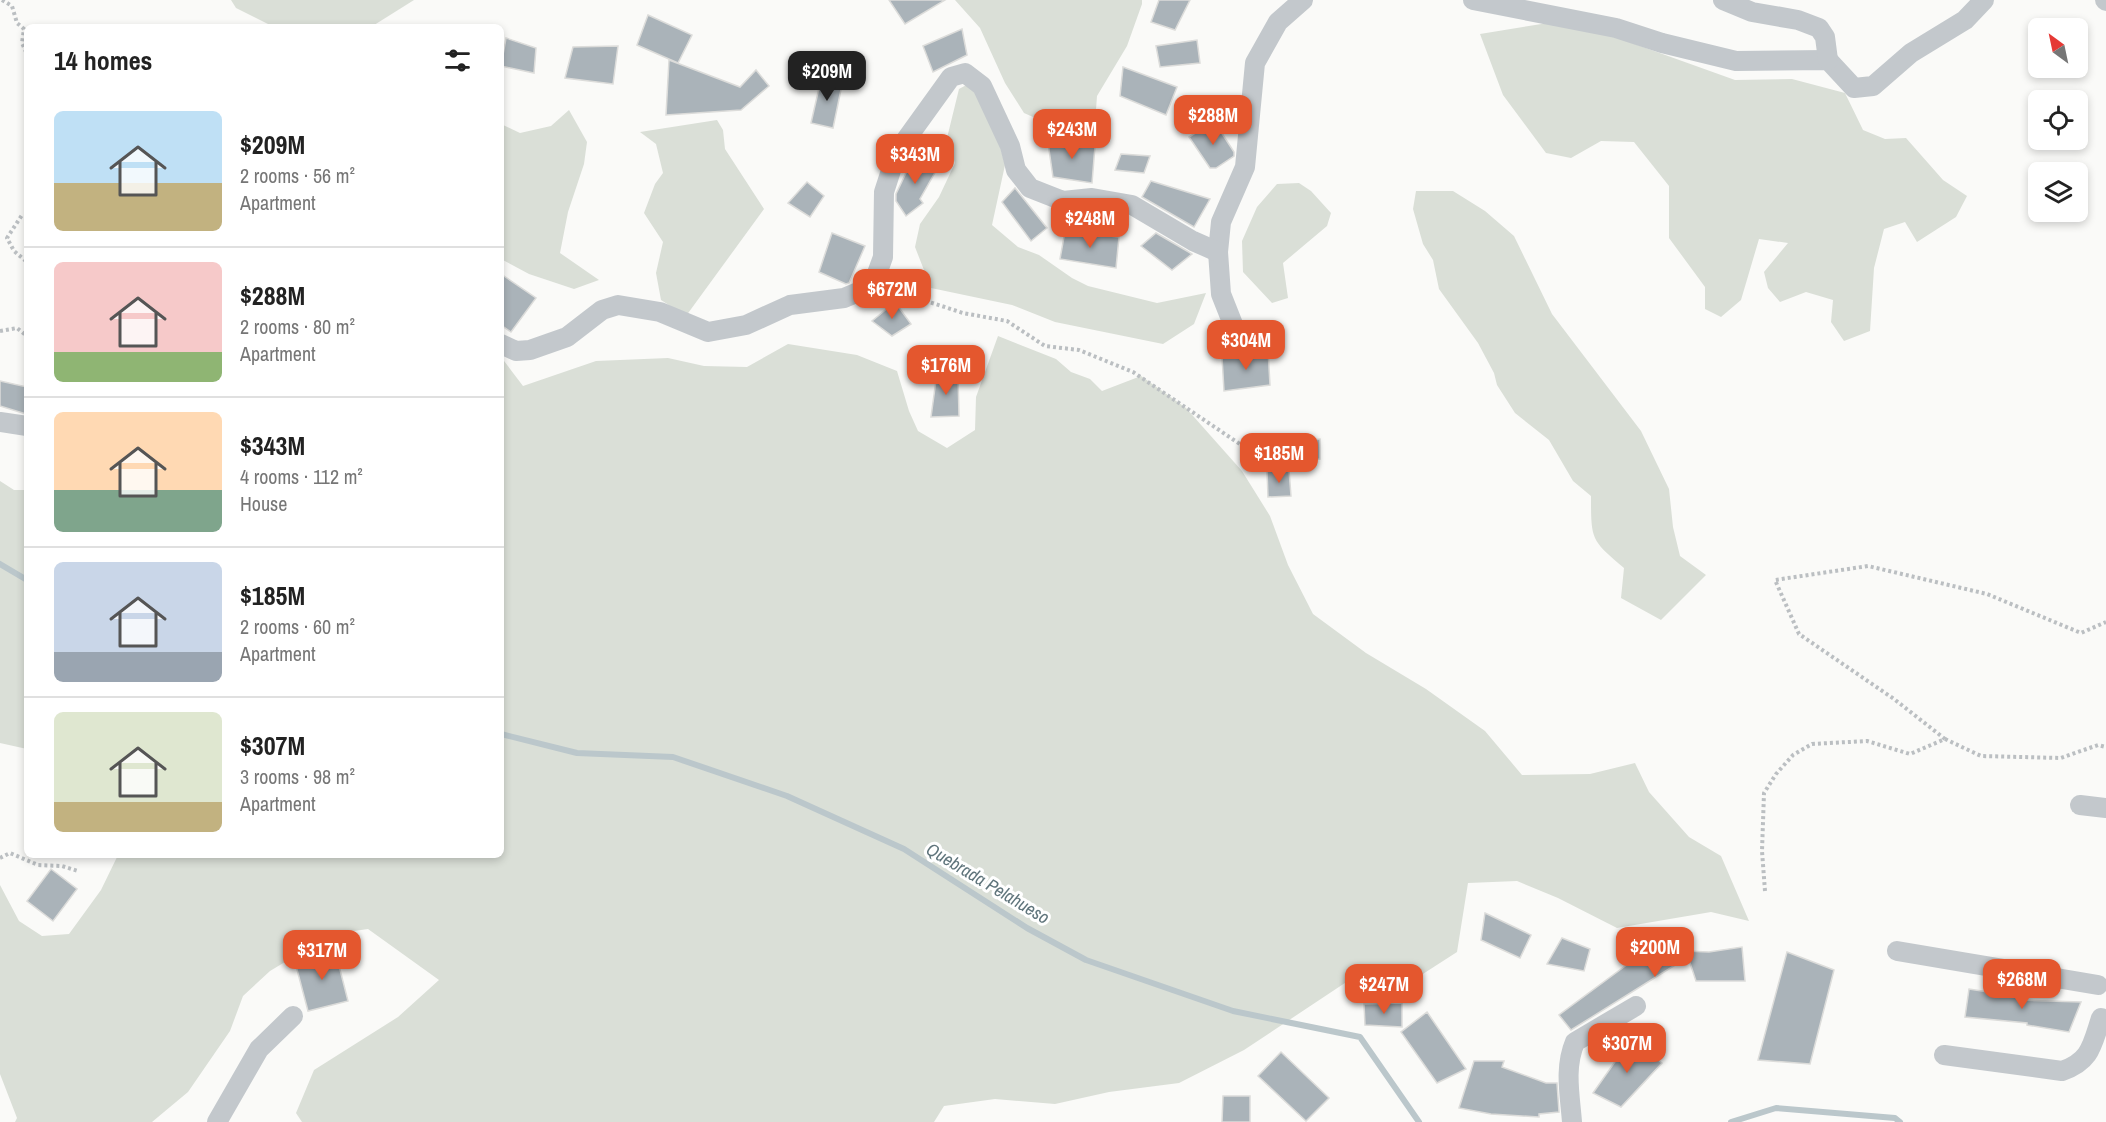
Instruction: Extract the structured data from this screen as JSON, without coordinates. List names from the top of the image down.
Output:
{
  "water": ["Quebrada Pelahueso"],
  "north": "top left",
  "page": {
    "heading": "14 homes",
    "price": [
      "$209M",
      "$288M",
      "$243M",
      "$343M",
      "$248M",
      "$672M",
      "$304M",
      "$176M",
      "$185M",
      "$200M",
      "$317M",
      "$268M",
      "$247M",
      "$307M"
    ],
    "list": [
      {
        "name": "$209M",
        "note": "2 rooms · 56 m² · Apartment"
      },
      {
        "name": "$288M",
        "note": "2 rooms · 80 m² · Apartment"
      },
      {
        "name": "$343M",
        "note": "4 rooms · 112 m² · House"
      },
      {
        "name": "$185M",
        "note": "2 rooms · 60 m² · Apartment"
      },
      {
        "name": "$307M",
        "note": "3 rooms · 98 m² · Apartment"
      }
    ]
  }
}
